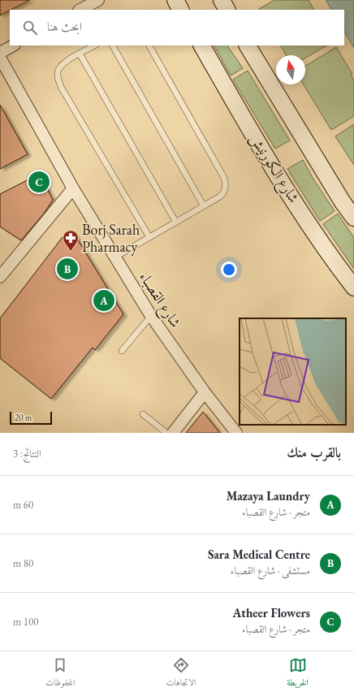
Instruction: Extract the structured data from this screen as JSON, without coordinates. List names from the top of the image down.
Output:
{
  "streets": {
    "main road": ["شارع الكورنيش"],
    "street": ["شارع القصباء"]
  },
  "places": {
    "pharmacy": ["Borj Sarah Pharmacy"]
  },
  "scale_bar": "20 m",
  "north": "top",
  "page": {
    "search": "ابحث هنا",
    "pins": ["C", "B", "A"],
    "scale": "20 m",
    "heading": ["بالقرب منك", "النتائج: 3"],
    "list": [
      {
        "mark": "A",
        "name": "Mazaya Laundry",
        "note": "متجر · شارع القصباء",
        "value": "60 m"
      },
      {
        "mark": "B",
        "name": "Sara Medical Centre",
        "note": "مستشفى · شارع القصباء",
        "value": "80 m"
      },
      {
        "mark": "C",
        "name": "Atheer Flowers",
        "note": "متجر · شارع القصباء",
        "value": "100 m"
      }
    ],
    "nav": ["الخريطة", "الاتجاهات", "المحفوظات"]
  }
}
